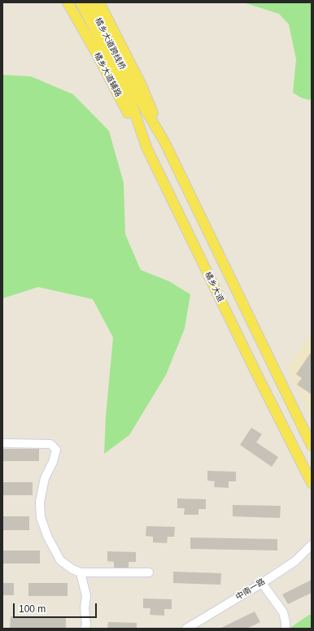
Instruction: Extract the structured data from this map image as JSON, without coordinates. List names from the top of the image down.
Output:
{
  "streets": {
    "main road": ["橘乡大道跨线桥", "橘乡大道辅路", "橘乡大道"],
    "street": ["中南一路"]
  },
  "crossings": [
    ["橘乡大道跨线桥", "橘乡大道"],
    ["橘乡大道辅路", "橘乡大道"]
  ],
  "scale_bar": "100 m"
}
